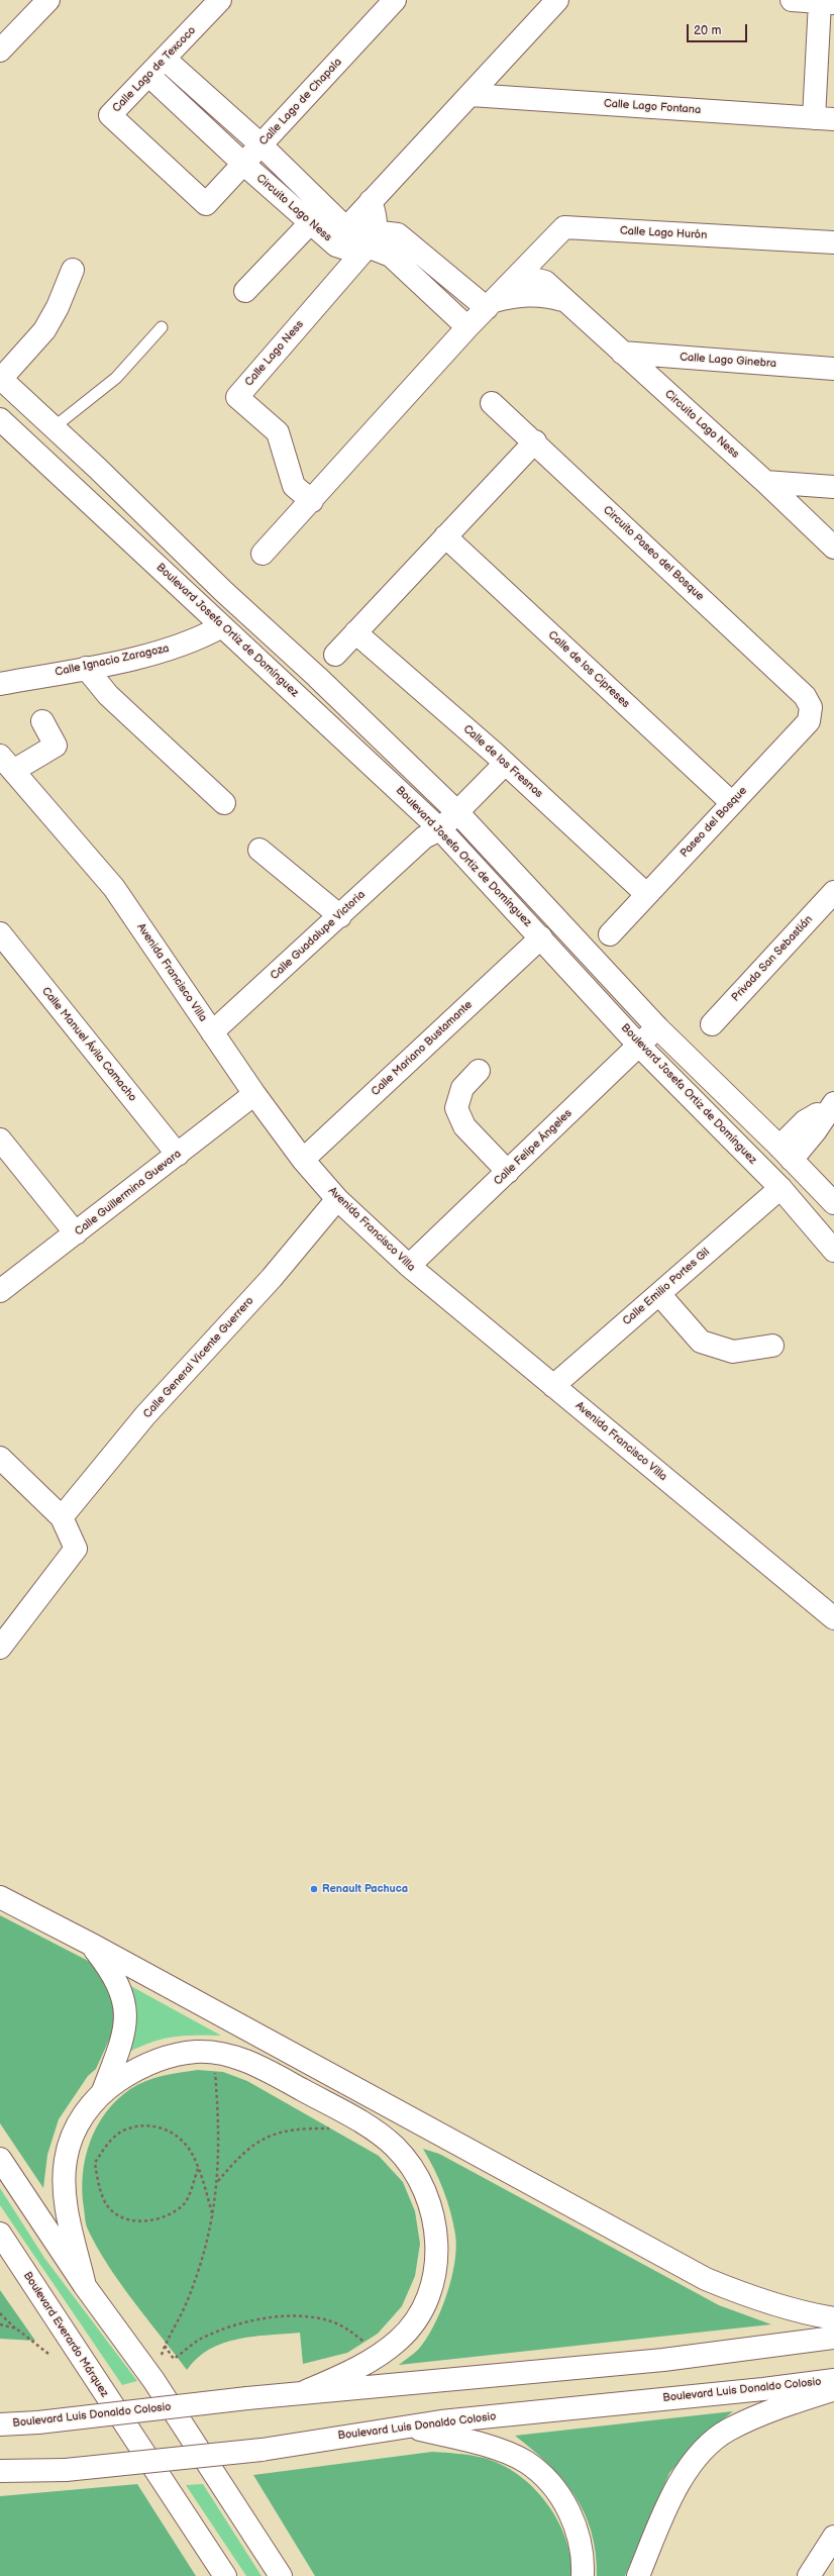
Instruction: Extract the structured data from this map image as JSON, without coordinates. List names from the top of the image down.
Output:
{
  "streets": {
    "street": [
      "Calle Lago de Texcoco",
      "Calle Lago de Chapala",
      "Calle Lago Fontana",
      "Circuito Lago Ness",
      "Calle Lago Hurón",
      "Calle Lago Ness",
      "Calle Lago Ginebra",
      "Circuito Paseo del Bosque",
      "Boulevard Josefa Ortiz de Domínguez",
      "Calle Ignacio Zaragoza",
      "Calle de los Cipreses",
      "Calle de los Fresnos",
      "Paseo del Bosque",
      "Calle Guadalupe Victoria",
      "Privada San Sebastián",
      "Avenida Francisco Villa",
      "Calle Manuel Ávila Camacho",
      "Calle Mariano Bustamante",
      "Calle Felipe Ángeles",
      "Calle Guillermina Guevara",
      "Calle Emilio Portes Gil",
      "Calle General Vicente Guerrero",
      "Boulevard Everardo Márquez",
      "Boulevard Luis Donaldo Colosio"
    ]
  },
  "crossings": [
    ["Calle Lago de Texcoco", "Calle Lago de Chapala"],
    ["Calle Lago de Texcoco", "Circuito Lago Ness"],
    ["Calle Lago de Chapala", "Circuito Lago Ness"],
    ["Calle Lago Fontana", "Circuito Lago Ness"],
    ["Circuito Lago Ness", "Calle Lago Hurón"],
    ["Circuito Lago Ness", "Calle Lago Ness"],
    ["Circuito Lago Ness", "Calle Lago Ginebra"],
    ["Circuito Paseo del Bosque", "Paseo del Bosque"],
    ["Boulevard Josefa Ortiz de Domínguez", "Calle Ignacio Zaragoza"],
    ["Boulevard Josefa Ortiz de Domínguez", "Calle Guadalupe Victoria"],
    ["Boulevard Josefa Ortiz de Domínguez", "Calle Mariano Bustamante"],
    ["Boulevard Josefa Ortiz de Domínguez", "Calle Felipe Ángeles"],
    ["Boulevard Josefa Ortiz de Domínguez", "Calle Emilio Portes Gil"],
    ["Calle de los Cipreses", "Paseo del Bosque"],
    ["Calle de los Fresnos", "Paseo del Bosque"],
    ["Calle de los Fresnos", "Calle Guadalupe Victoria"],
    ["Calle Guadalupe Victoria", "Avenida Francisco Villa"],
    ["Avenida Francisco Villa", "Calle Mariano Bustamante"],
    ["Avenida Francisco Villa", "Calle Felipe Ángeles"],
    ["Avenida Francisco Villa", "Calle Guillermina Guevara"],
    ["Avenida Francisco Villa", "Calle Emilio Portes Gil"],
    ["Avenida Francisco Villa", "Calle General Vicente Guerrero"],
    ["Calle Manuel Ávila Camacho", "Calle Guillermina Guevara"]
  ],
  "places": ["Renault Pachuca"],
  "scale_bar": "20 m"
}
